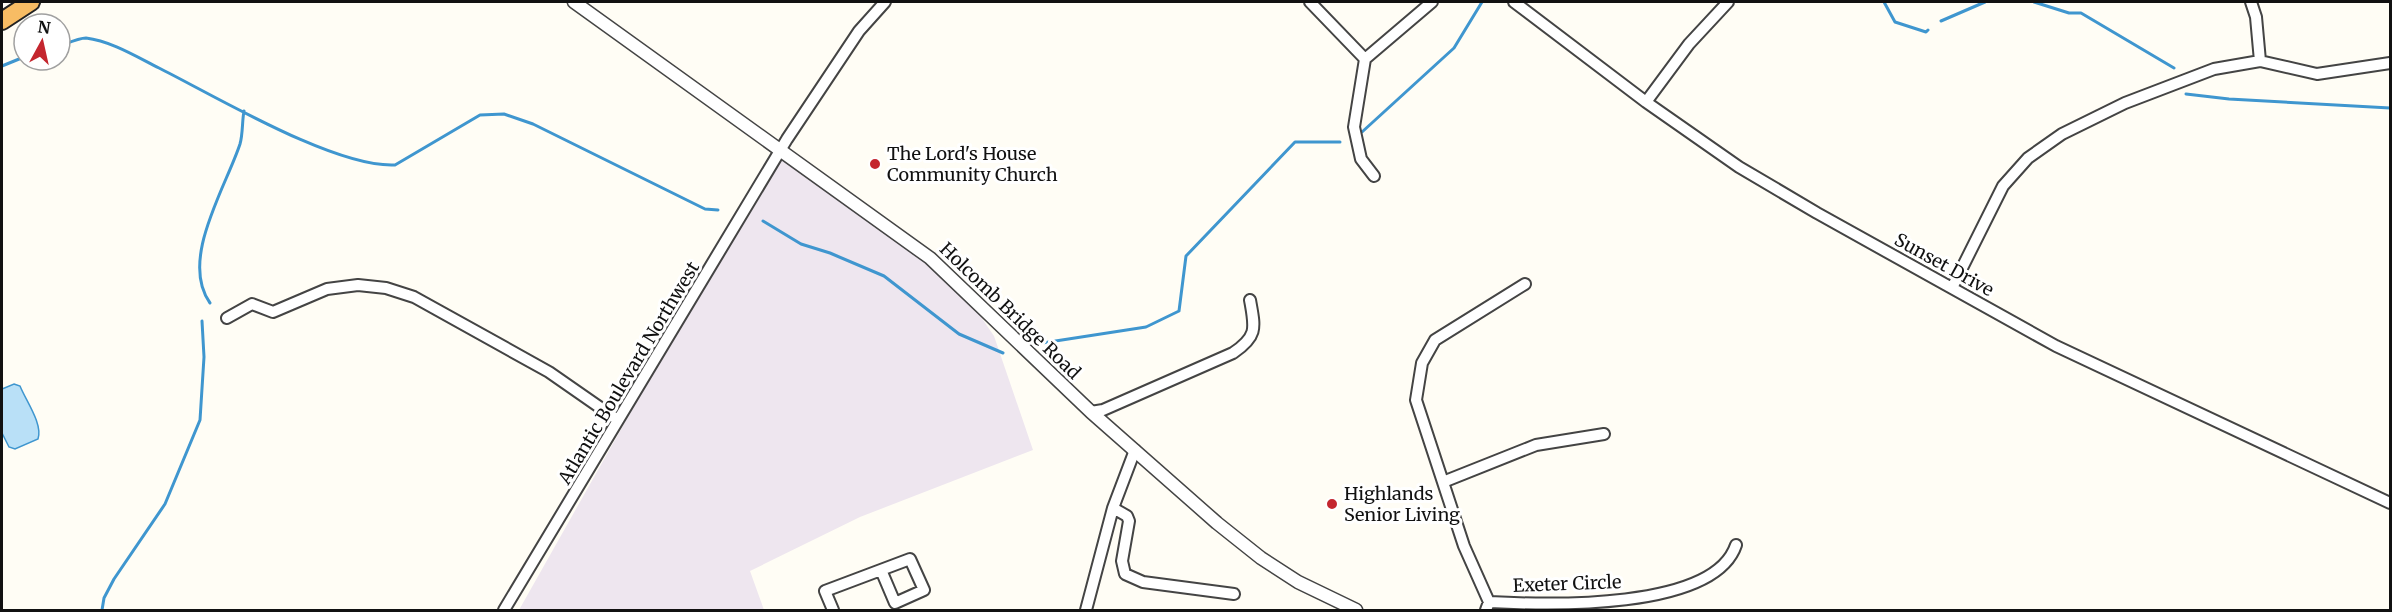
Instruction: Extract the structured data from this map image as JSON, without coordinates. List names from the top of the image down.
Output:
{
  "streets": {
    "street": [
      "Sunset Drive",
      "Holcomb Bridge Road",
      "Atlantic Boulevard Northwest",
      "Exeter Circle"
    ]
  },
  "crossings": [
    ["Holcomb Bridge Road", "Atlantic Boulevard Northwest"]
  ],
  "places": ["The Lord's House Community Church", "Highlands Senior Living"],
  "north": "top"
}
